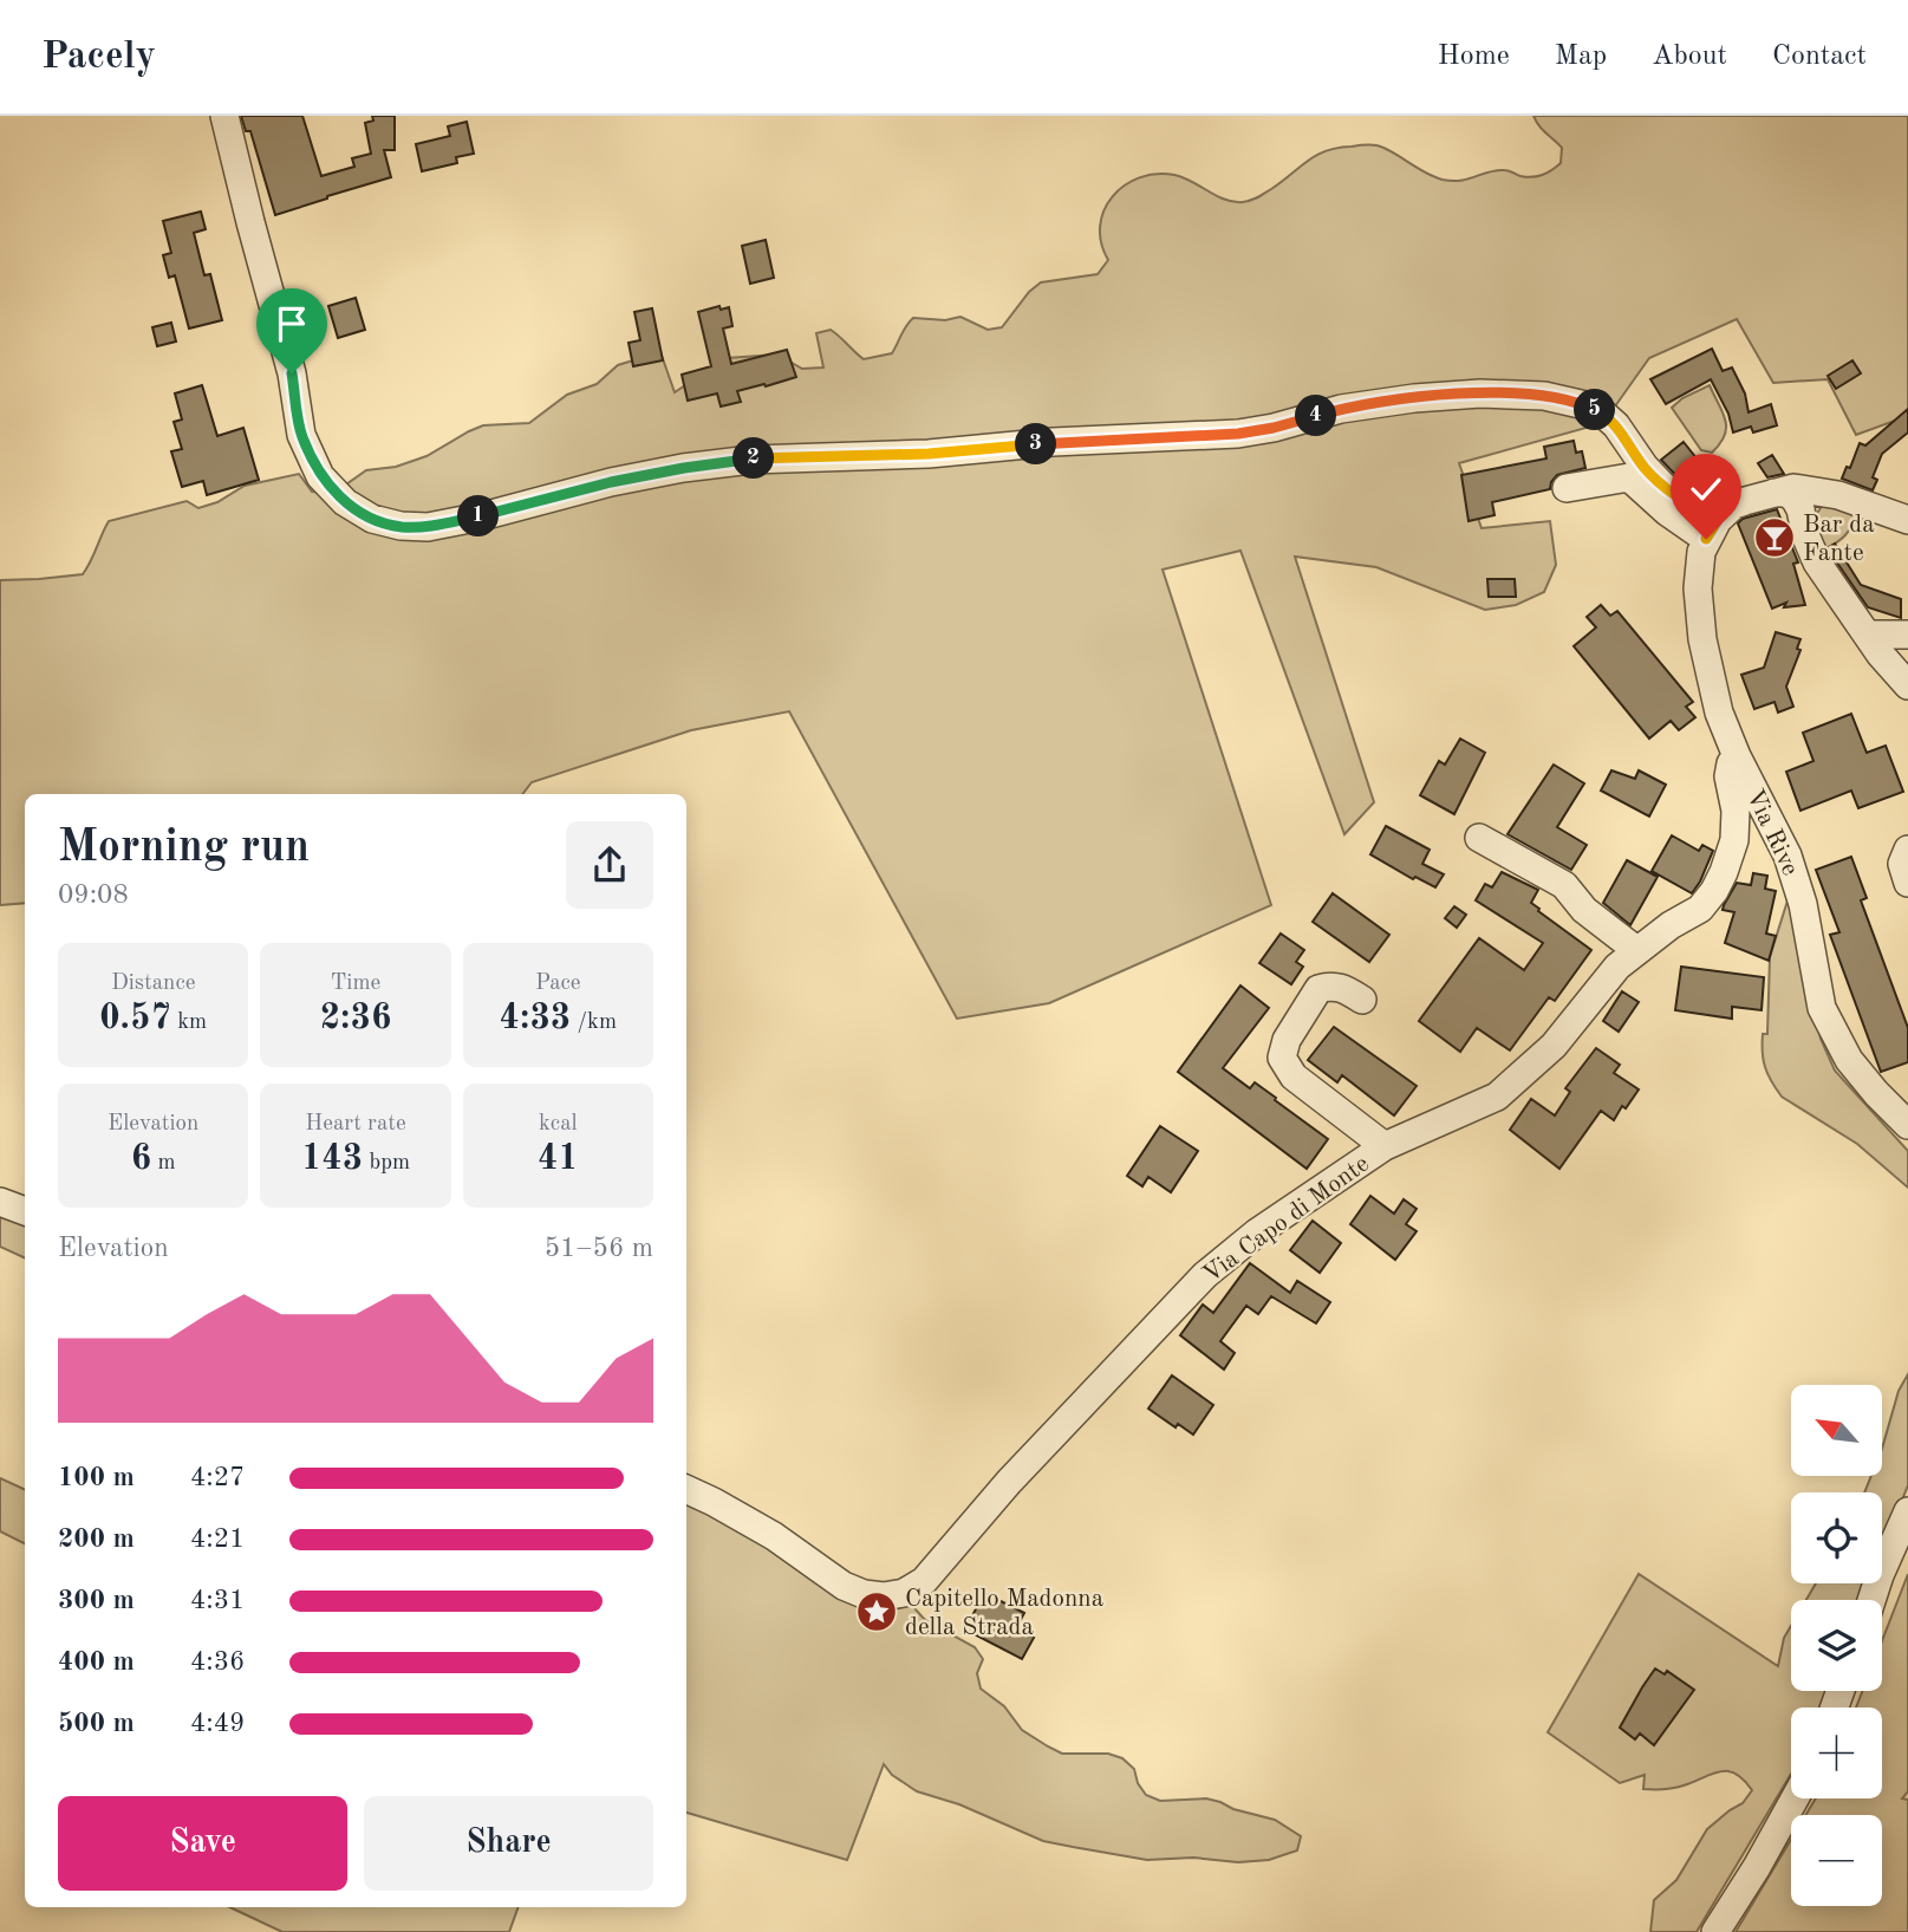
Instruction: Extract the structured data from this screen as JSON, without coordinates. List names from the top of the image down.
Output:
{
  "streets": {
    "street": ["Via Rive", "Via Capo di Monte"]
  },
  "crossings": [
    ["Via Rive", "Via Capo di Monte"]
  ],
  "places": {
    "bar": ["Bar da Fante"],
    "place": ["Capitello Madonna della Strada"]
  },
  "north": "top left",
  "page": {
    "header": "Pacely",
    "nav": [
      "Home",
      "Map",
      "About",
      "Contact"
    ],
    "pins": [
      "5",
      "4",
      "3",
      "2",
      "1"
    ],
    "heading": ["Morning run", "09:08"],
    "stats": [
      ["Distance", "0.57 km"],
      ["Time", "2:36"],
      ["Pace", "4:33 /km"],
      ["Elevation", "6 m"],
      ["Heart rate", "143 bpm"],
      ["kcal", "41"]
    ],
    "chart": ["Elevation", "51–56 m"],
    "map_buttons": ["+", "−"],
    "list": [
      {
        "name": "100 m",
        "note": "4:27"
      },
      {
        "name": "200 m",
        "note": "4:21"
      },
      {
        "name": "300 m",
        "note": "4:31"
      },
      {
        "name": "400 m",
        "note": "4:36"
      },
      {
        "name": "500 m",
        "note": "4:49"
      }
    ],
    "buttons": ["Save", "Share"]
  }
}
